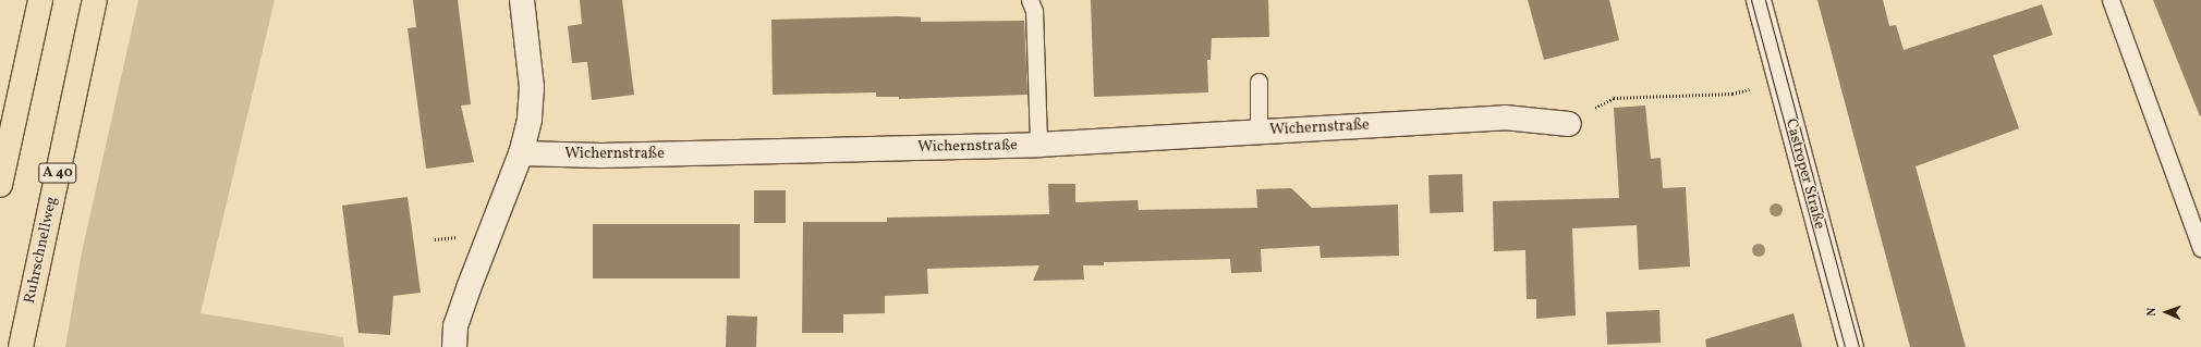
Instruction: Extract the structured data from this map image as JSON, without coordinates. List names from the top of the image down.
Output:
{
  "streets": {
    "highway": ["A 40", "Ruhrschnellweg"],
    "street": ["Wichernstraße", "Castroper Straße"]
  },
  "north": "left"
}
